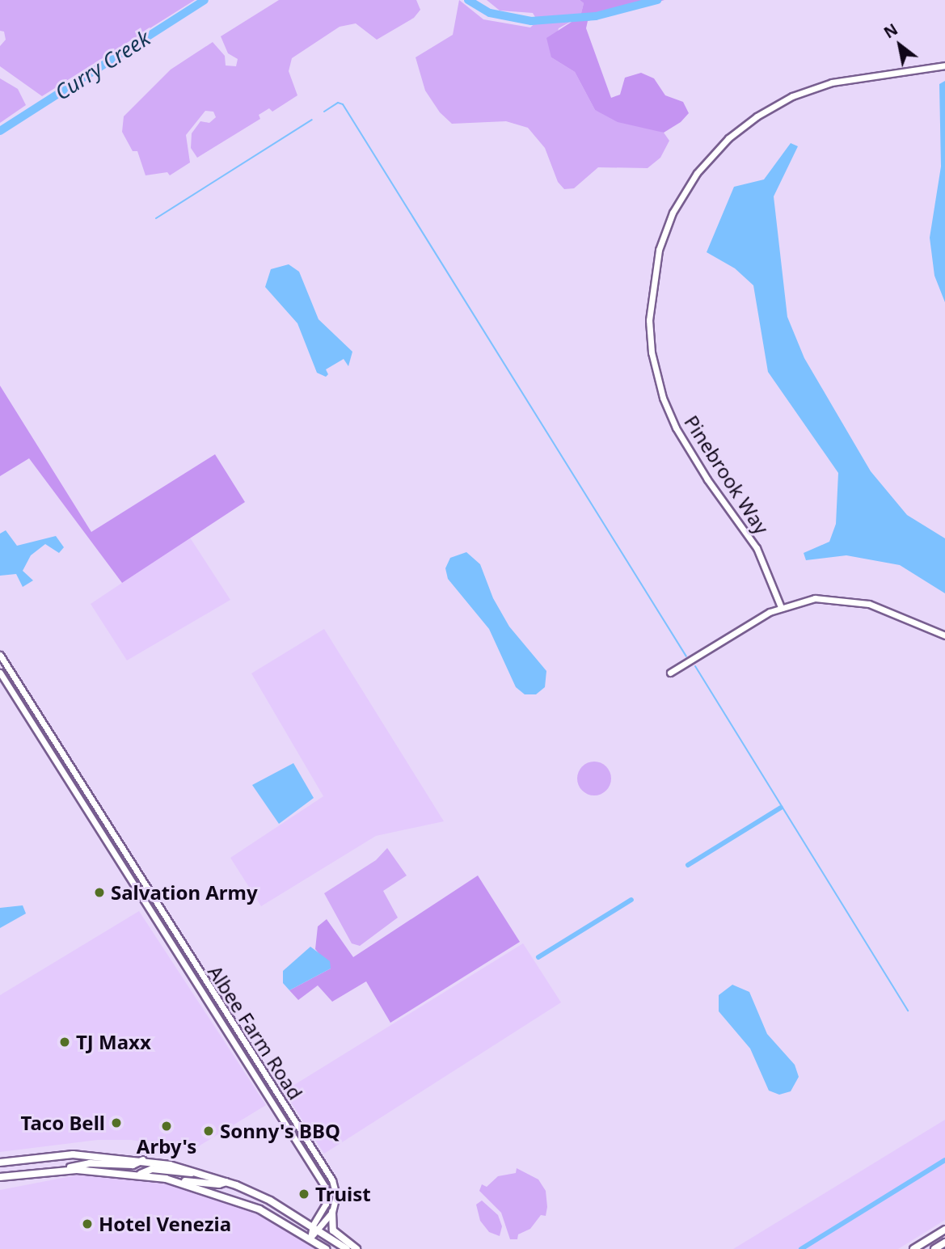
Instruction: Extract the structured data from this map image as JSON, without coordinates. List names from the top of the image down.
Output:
{
  "streets": {
    "main road": ["Pinebrook Way", "Albee Farm Road"]
  },
  "water": ["Curry Creek"],
  "places": [
    "Salvation Army",
    "TJ Maxx",
    "Taco Bell",
    "Arby's",
    "Sonny's BBQ",
    "Truist",
    "Hotel Venezia"
  ],
  "north": "top left"
}
